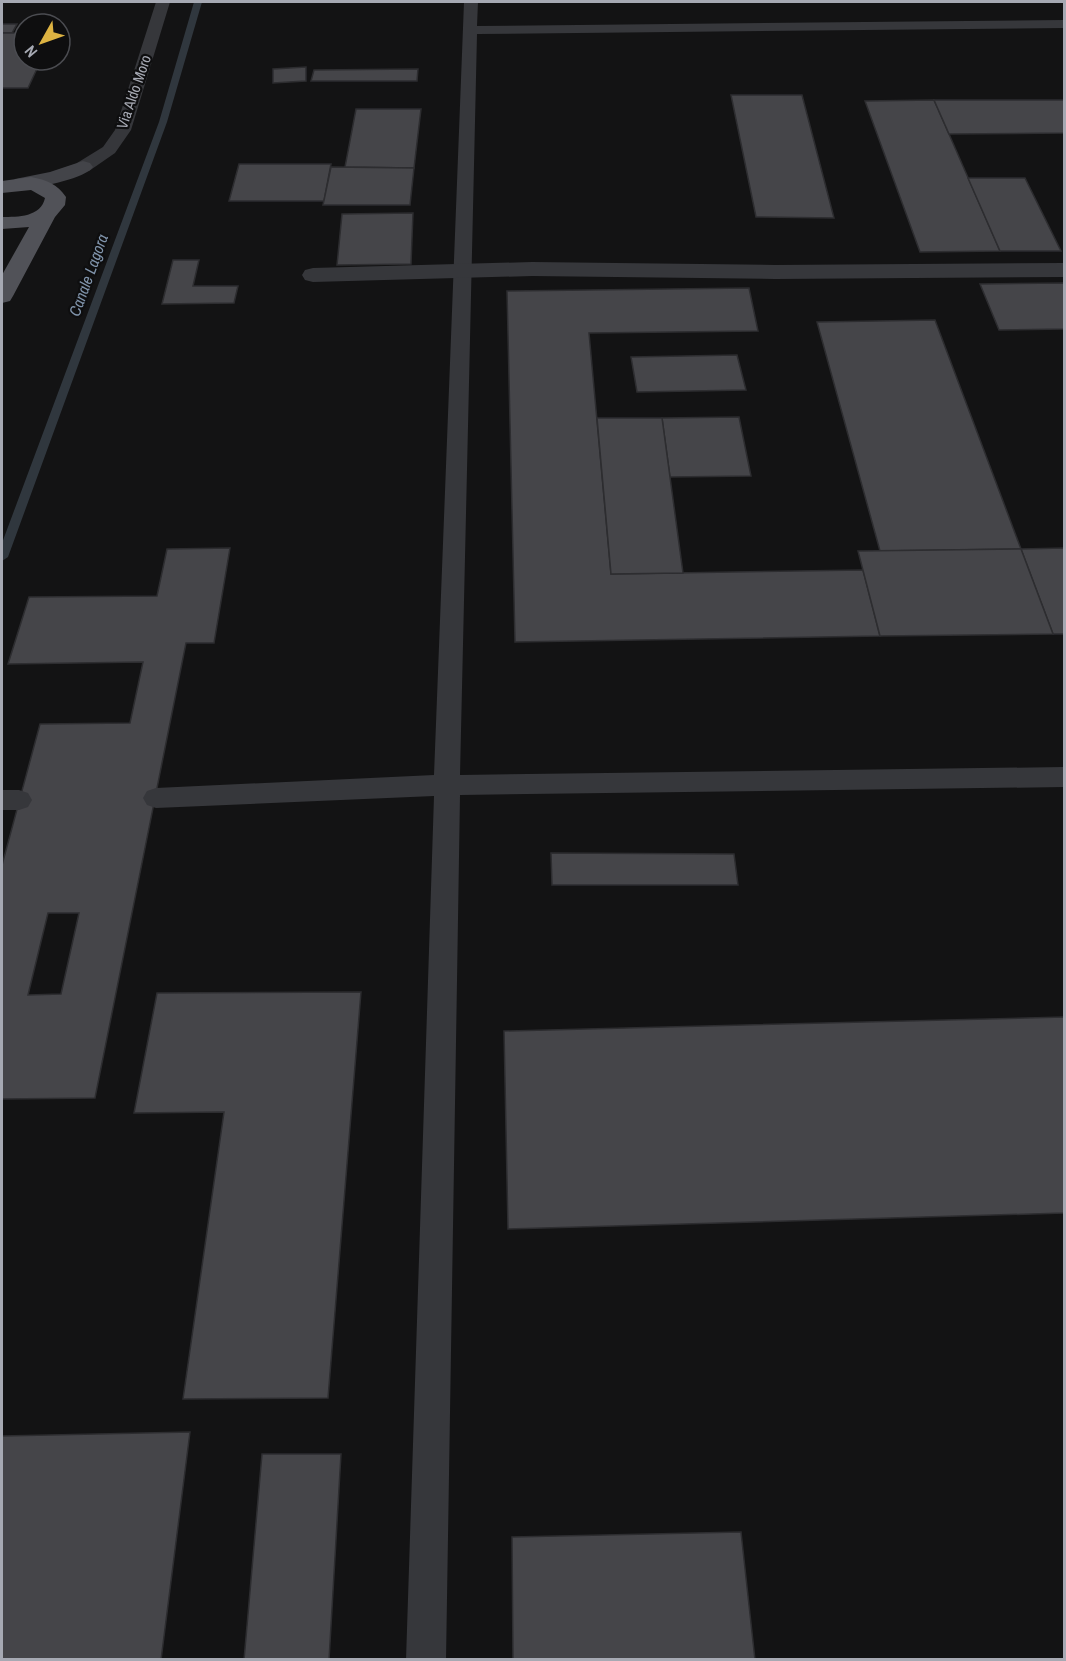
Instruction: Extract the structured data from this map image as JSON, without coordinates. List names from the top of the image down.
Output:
{
  "streets": {
    "street": ["Via Aldo Moro"]
  },
  "water": ["Canale Lagora"],
  "north": "bottom left"
}
